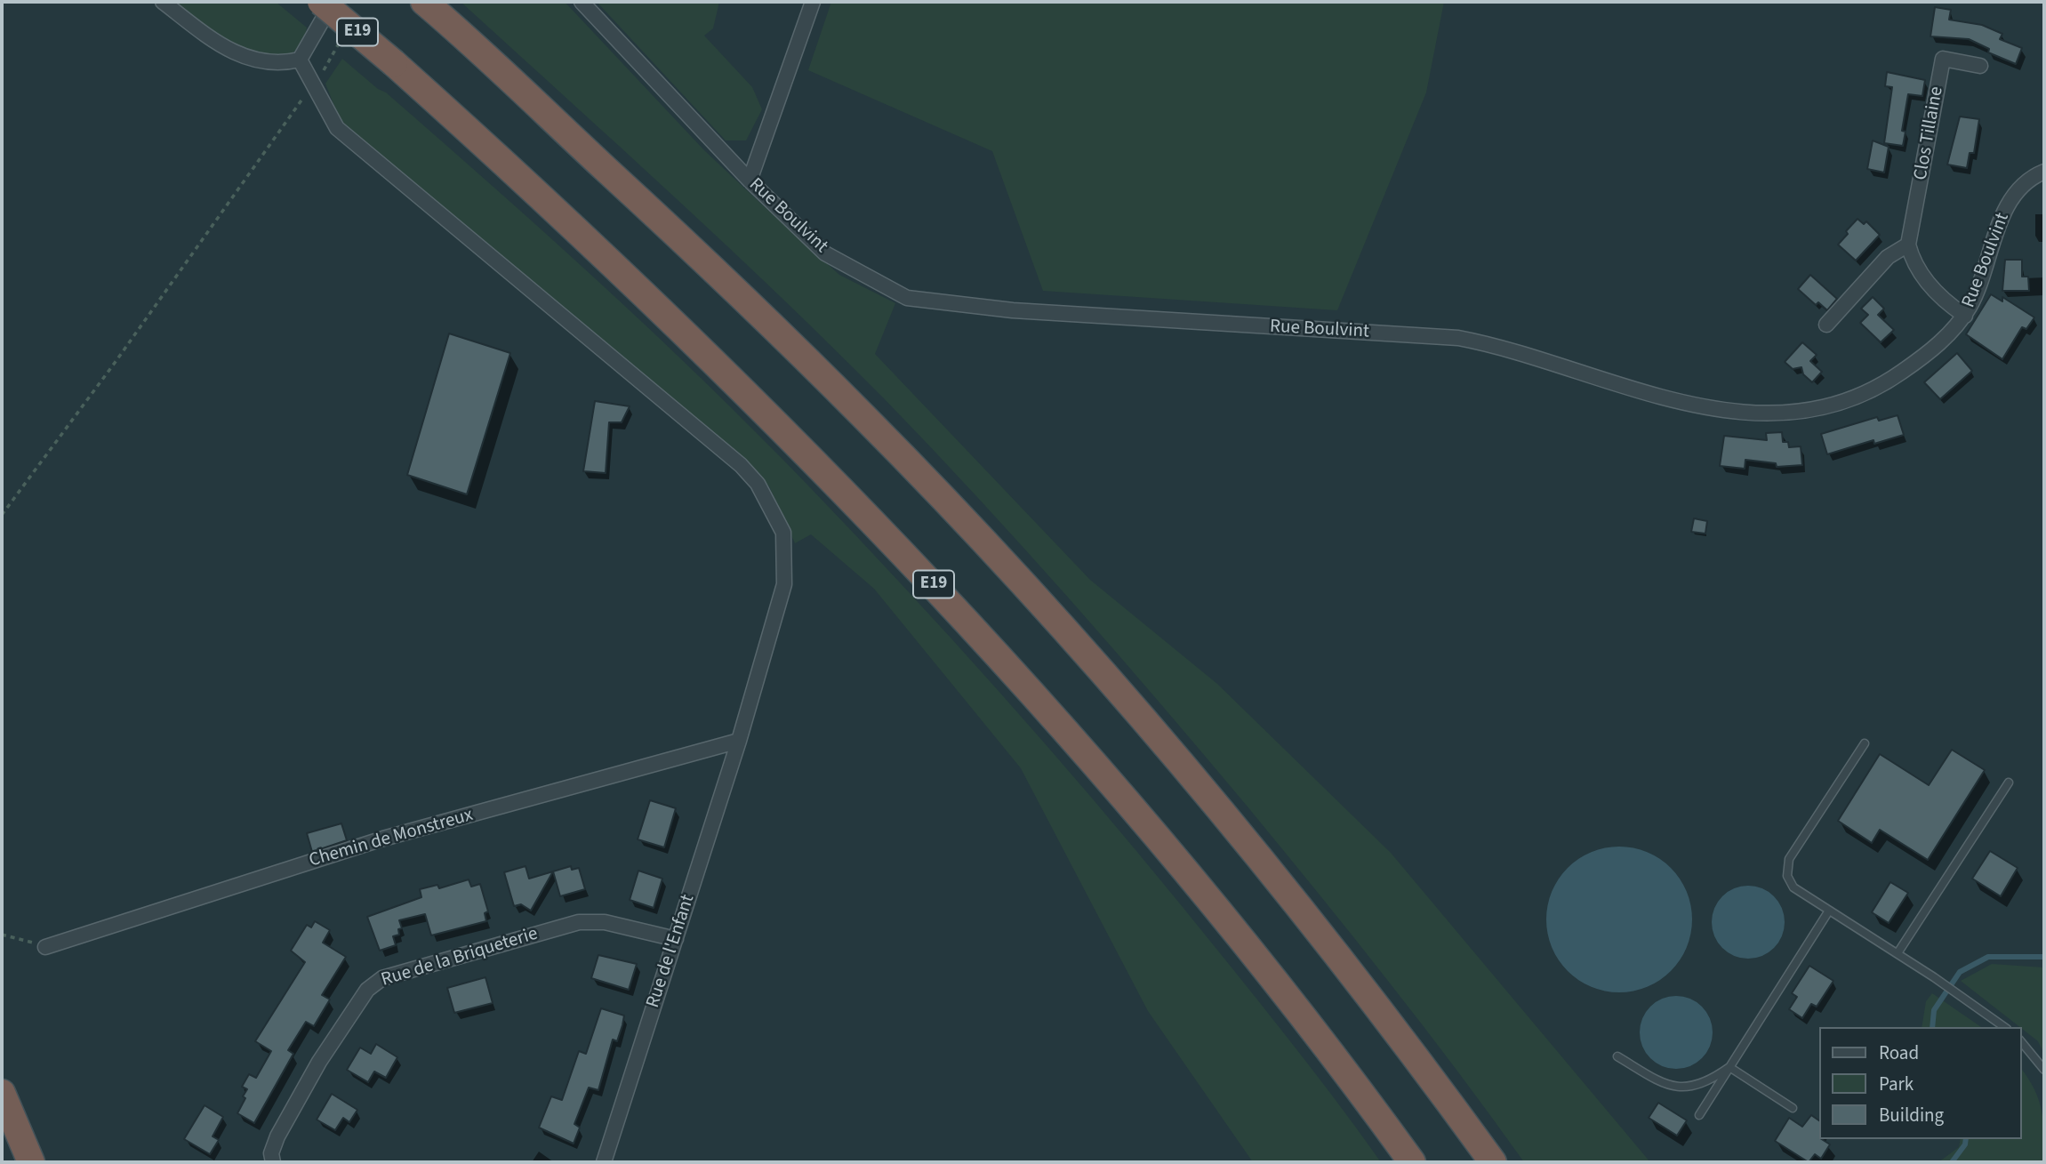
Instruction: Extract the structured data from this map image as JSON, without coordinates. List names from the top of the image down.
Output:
{
  "streets": {
    "highway": ["E19"],
    "street": [
      "Clos Tillaine",
      "Rue Boulvint",
      "Chemin de Monstreux",
      "Rue de l'Enfant",
      "Rue de la Briqueterie"
    ]
  },
  "crossings": [
    ["Chemin de Monstreux", "Rue de l'Enfant"],
    ["Rue de l'Enfant", "Rue de la Briqueterie"]
  ],
  "legend": ["Road", "Park", "Building"]
}
